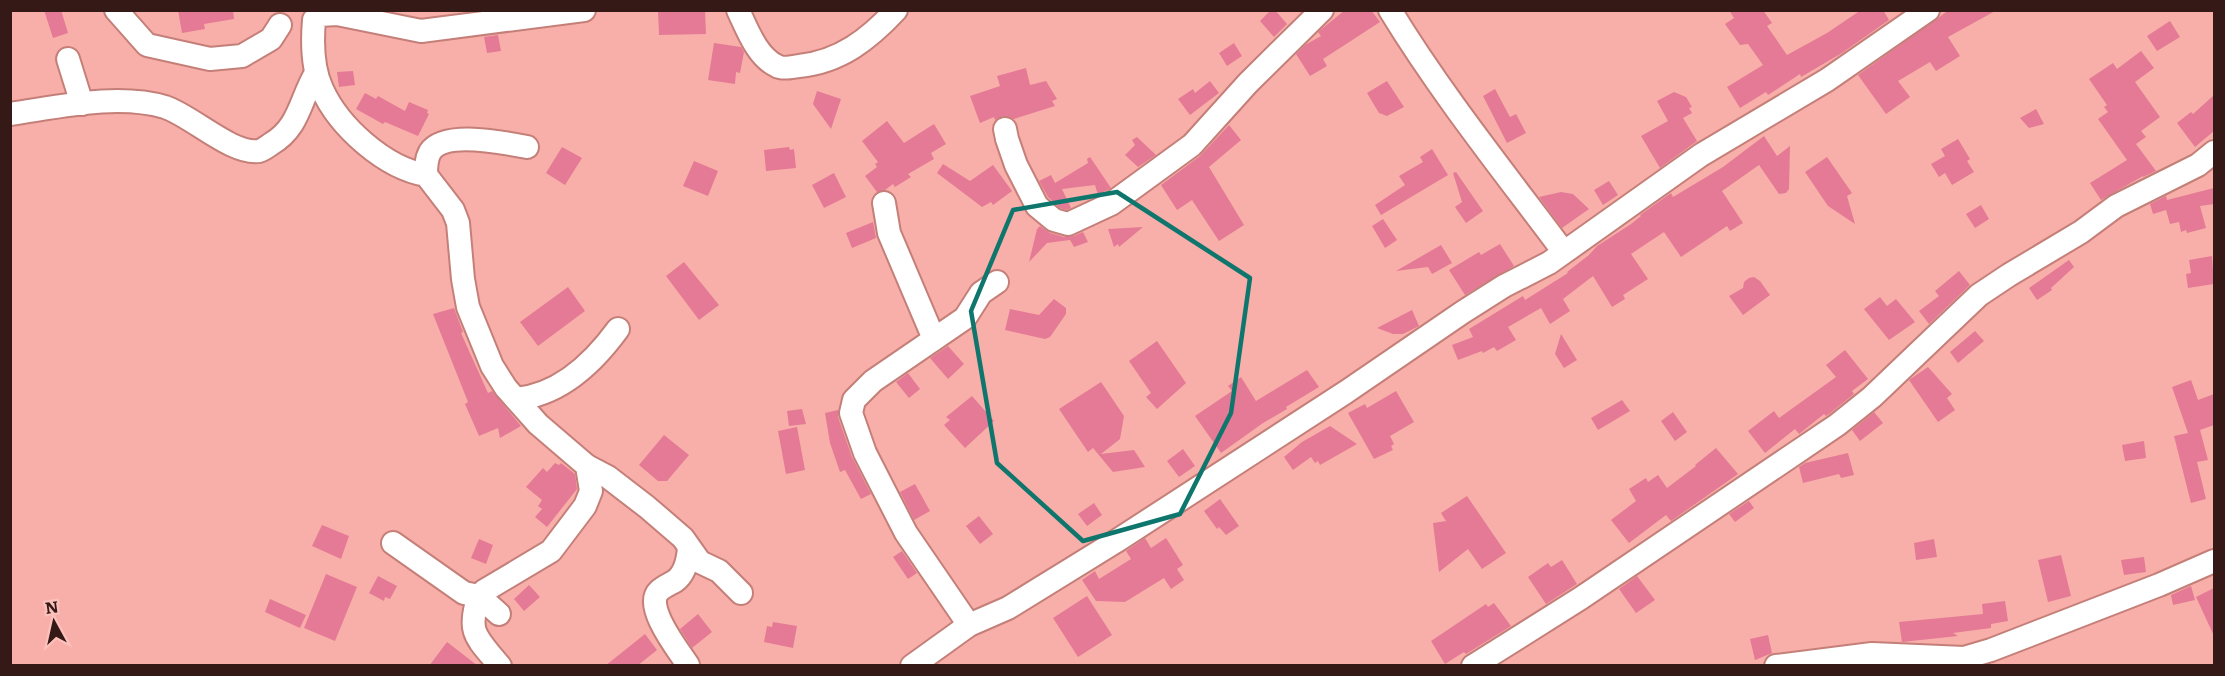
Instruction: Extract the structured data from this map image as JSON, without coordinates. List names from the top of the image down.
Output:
{
  "north": "top"
}
